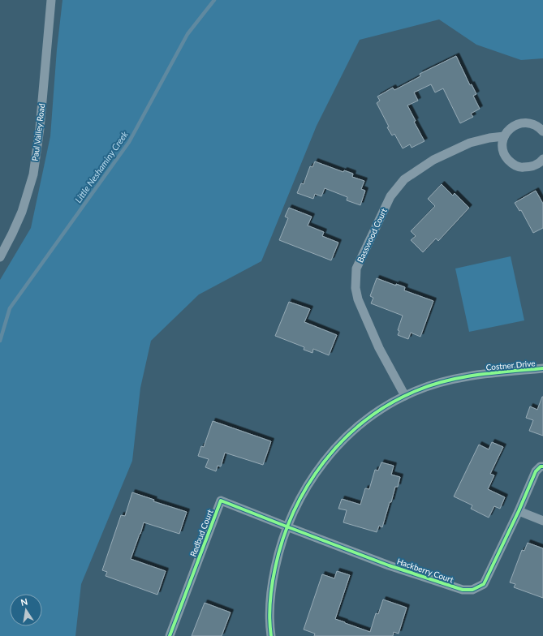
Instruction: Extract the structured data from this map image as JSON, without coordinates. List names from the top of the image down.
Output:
{
  "streets": {
    "street": [
      "Paul Valley Road",
      "Basswood Court",
      "Costner Drive",
      "Redbud Court",
      "Hackberry Court"
    ]
  },
  "crossings": [
    ["Basswood Court", "Costner Drive"],
    ["Costner Drive", "Redbud Court"],
    ["Costner Drive", "Hackberry Court"],
    ["Redbud Court", "Hackberry Court"]
  ],
  "water": ["Little Neshaminy Creek"],
  "north": "top"
}
